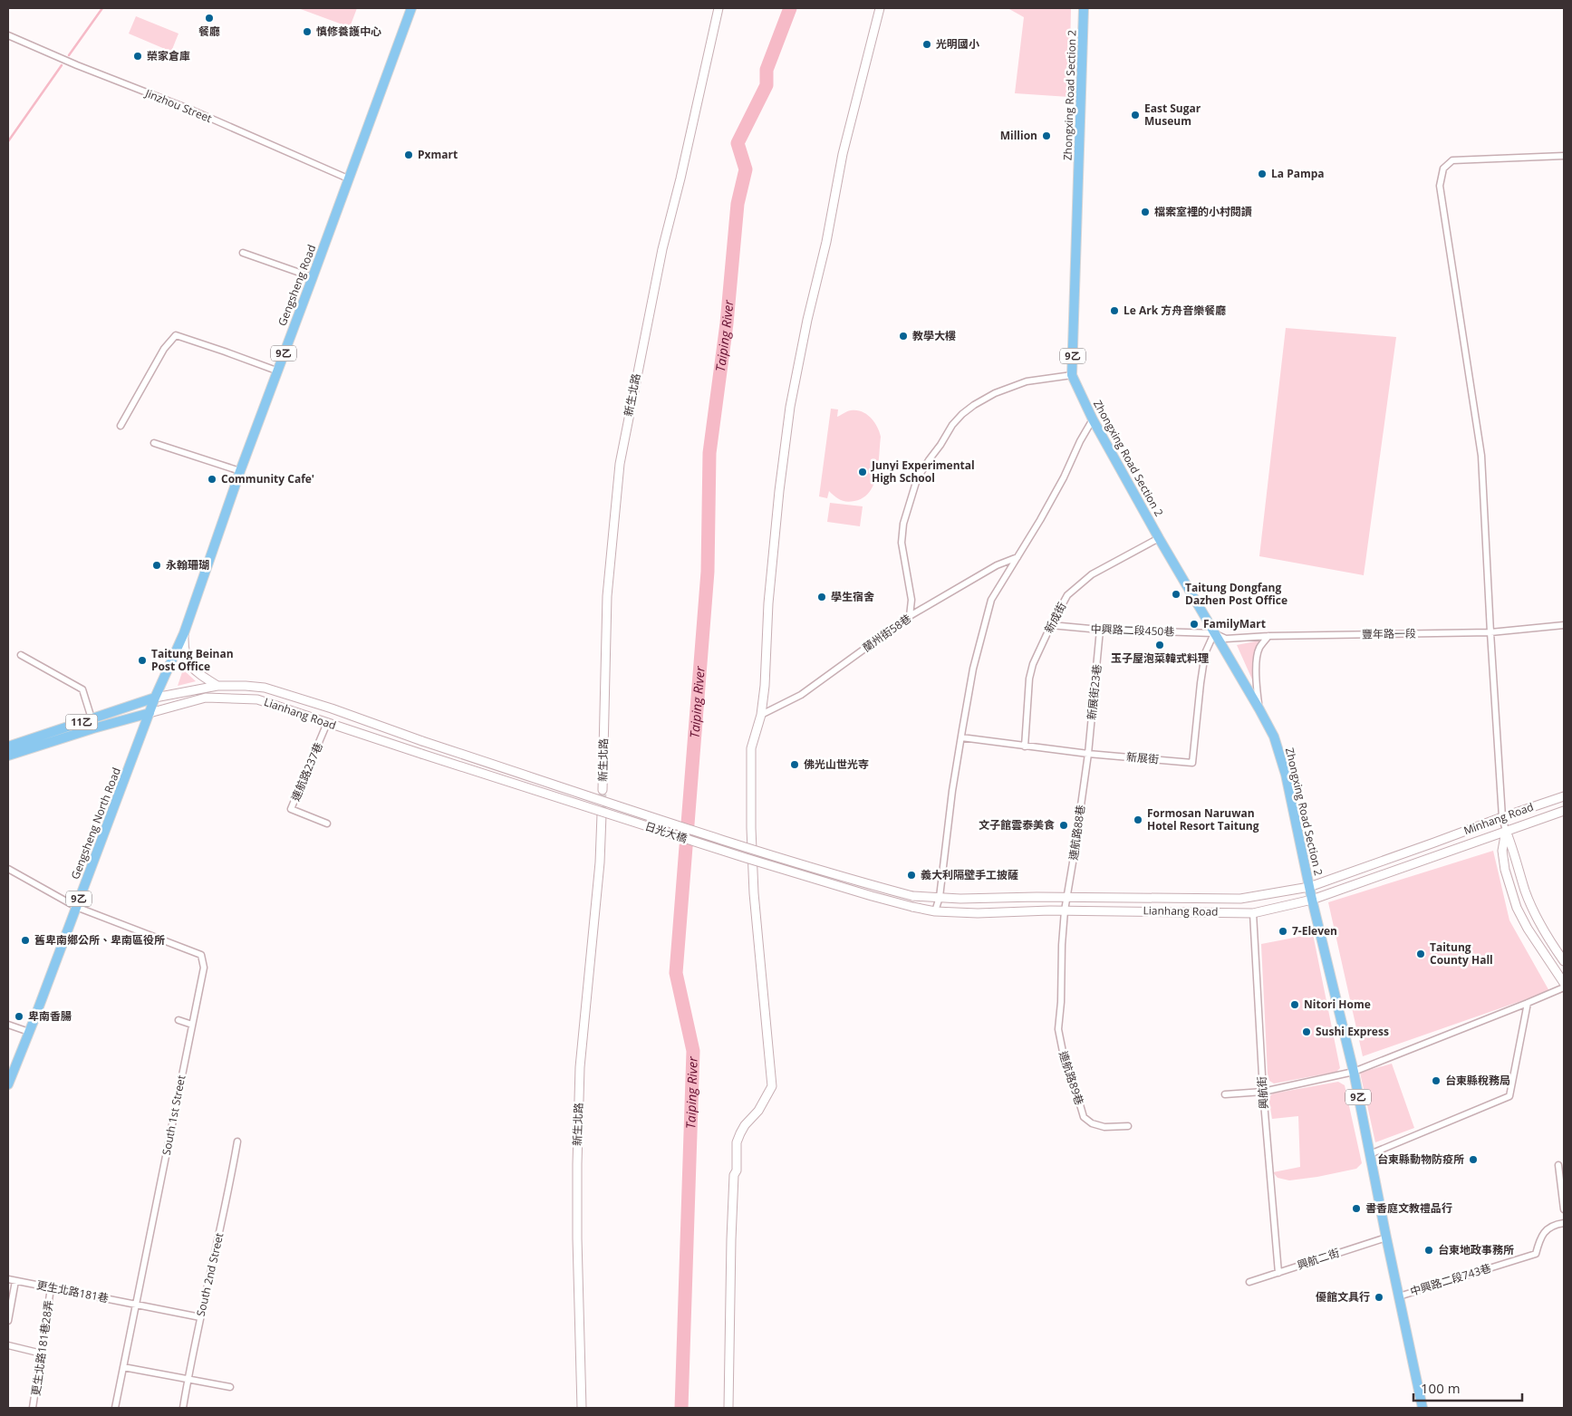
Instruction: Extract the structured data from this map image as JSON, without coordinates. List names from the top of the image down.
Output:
{
  "streets": {
    "main road": [
      "Zhongxing Road Section 2",
      "Gengsheng Road",
      "9乙",
      "11乙",
      "Gengsheng North Road"
    ],
    "street": [
      "Jinzhou Street",
      "新生北路",
      "新成街",
      "中興路二段450巷",
      "蘭州街58巷",
      "豐年路一段",
      "新展街23巷",
      "Lianhang Road",
      "新展街",
      "連航路237巷",
      "Minhang Road",
      "日光大橋",
      "連航路88巷",
      "連航路89巷",
      "興航街",
      "South 1st Street",
      "興航二街",
      "South 2nd Street",
      "中興路二段743巷",
      "更生北路181巷",
      "更生北路181巷28弄"
    ]
  },
  "crossings": [
    ["Zhongxing Road Section 2", "9乙"],
    ["Zhongxing Road Section 2", "新成街"],
    ["Zhongxing Road Section 2", "中興路二段450巷"],
    ["Zhongxing Road Section 2", "豐年路一段"],
    ["Zhongxing Road Section 2", "Lianhang Road"],
    ["Zhongxing Road Section 2", "新展街"],
    ["Jinzhou Street", "Gengsheng Road"],
    ["Gengsheng Road", "Lianhang Road"],
    ["Gengsheng Road", "11乙"],
    ["Gengsheng Road", "Gengsheng North Road"],
    ["9乙", "Lianhang Road"],
    ["9乙", "興航二街"],
    ["9乙", "中興路二段743巷"],
    ["新成街", "中興路二段450巷"],
    ["新成街", "新展街"],
    ["中興路二段450巷", "豐年路一段"],
    ["中興路二段450巷", "新展街23巷"],
    ["中興路二段450巷", "新展街"],
    ["豐年路一段", "新展街"],
    ["新展街23巷", "新展街"],
    ["新展街23巷", "連航路88巷"],
    ["Lianhang Road", "11乙"],
    ["Lianhang Road", "連航路237巷"],
    ["Lianhang Road", "Minhang Road"],
    ["Lianhang Road", "Gengsheng North Road"],
    ["Lianhang Road", "日光大橋"],
    ["Lianhang Road", "連航路88巷"],
    ["Lianhang Road", "連航路89巷"],
    ["Lianhang Road", "興航街"],
    ["11乙", "Gengsheng North Road"],
    ["新展街", "連航路88巷"],
    ["Gengsheng North Road", "South 1st Street"],
    ["連航路88巷", "連航路89巷"],
    ["興航街", "興航二街"],
    ["South 1st Street", "更生北路181巷"],
    ["South 2nd Street", "更生北路181巷"],
    ["更生北路181巷", "更生北路181巷28弄"]
  ],
  "water": ["Taiping River"],
  "places": [
    "餐廳",
    "慎修養護中心",
    "光明國小",
    "榮家倉庫",
    "East Sugar Museum",
    "Million",
    "Pxmart",
    "La Pampa",
    "檔案室裡的小村閱讀",
    "Le Ark 方舟音樂餐廳",
    "教學大樓",
    "Junyi Experimental High School",
    "Community Cafe'",
    "永翰珊瑚",
    "Taitung Dongfang Dazhen Post Office",
    "學生宿舍",
    "FamilyMart",
    "玉子屋泡菜韓式料理",
    "Taitung Beinan Post Office",
    "佛光山世光寺",
    "Formosan Naruwan Hotel Resort Taitung",
    "文子館雲泰美食",
    "義大利隔壁手工披薩",
    "7-Eleven",
    "舊卑南鄉公所、卑南區役所",
    "Taitung County Hall",
    "Nitori Home",
    "卑南香腸",
    "Sushi Express",
    "台東縣稅務局",
    "台東縣動物防疫所",
    "書香庭文教禮品行",
    "台東地政事務所",
    "優館文具行"
  ],
  "scale_bar": "100 m"
}
